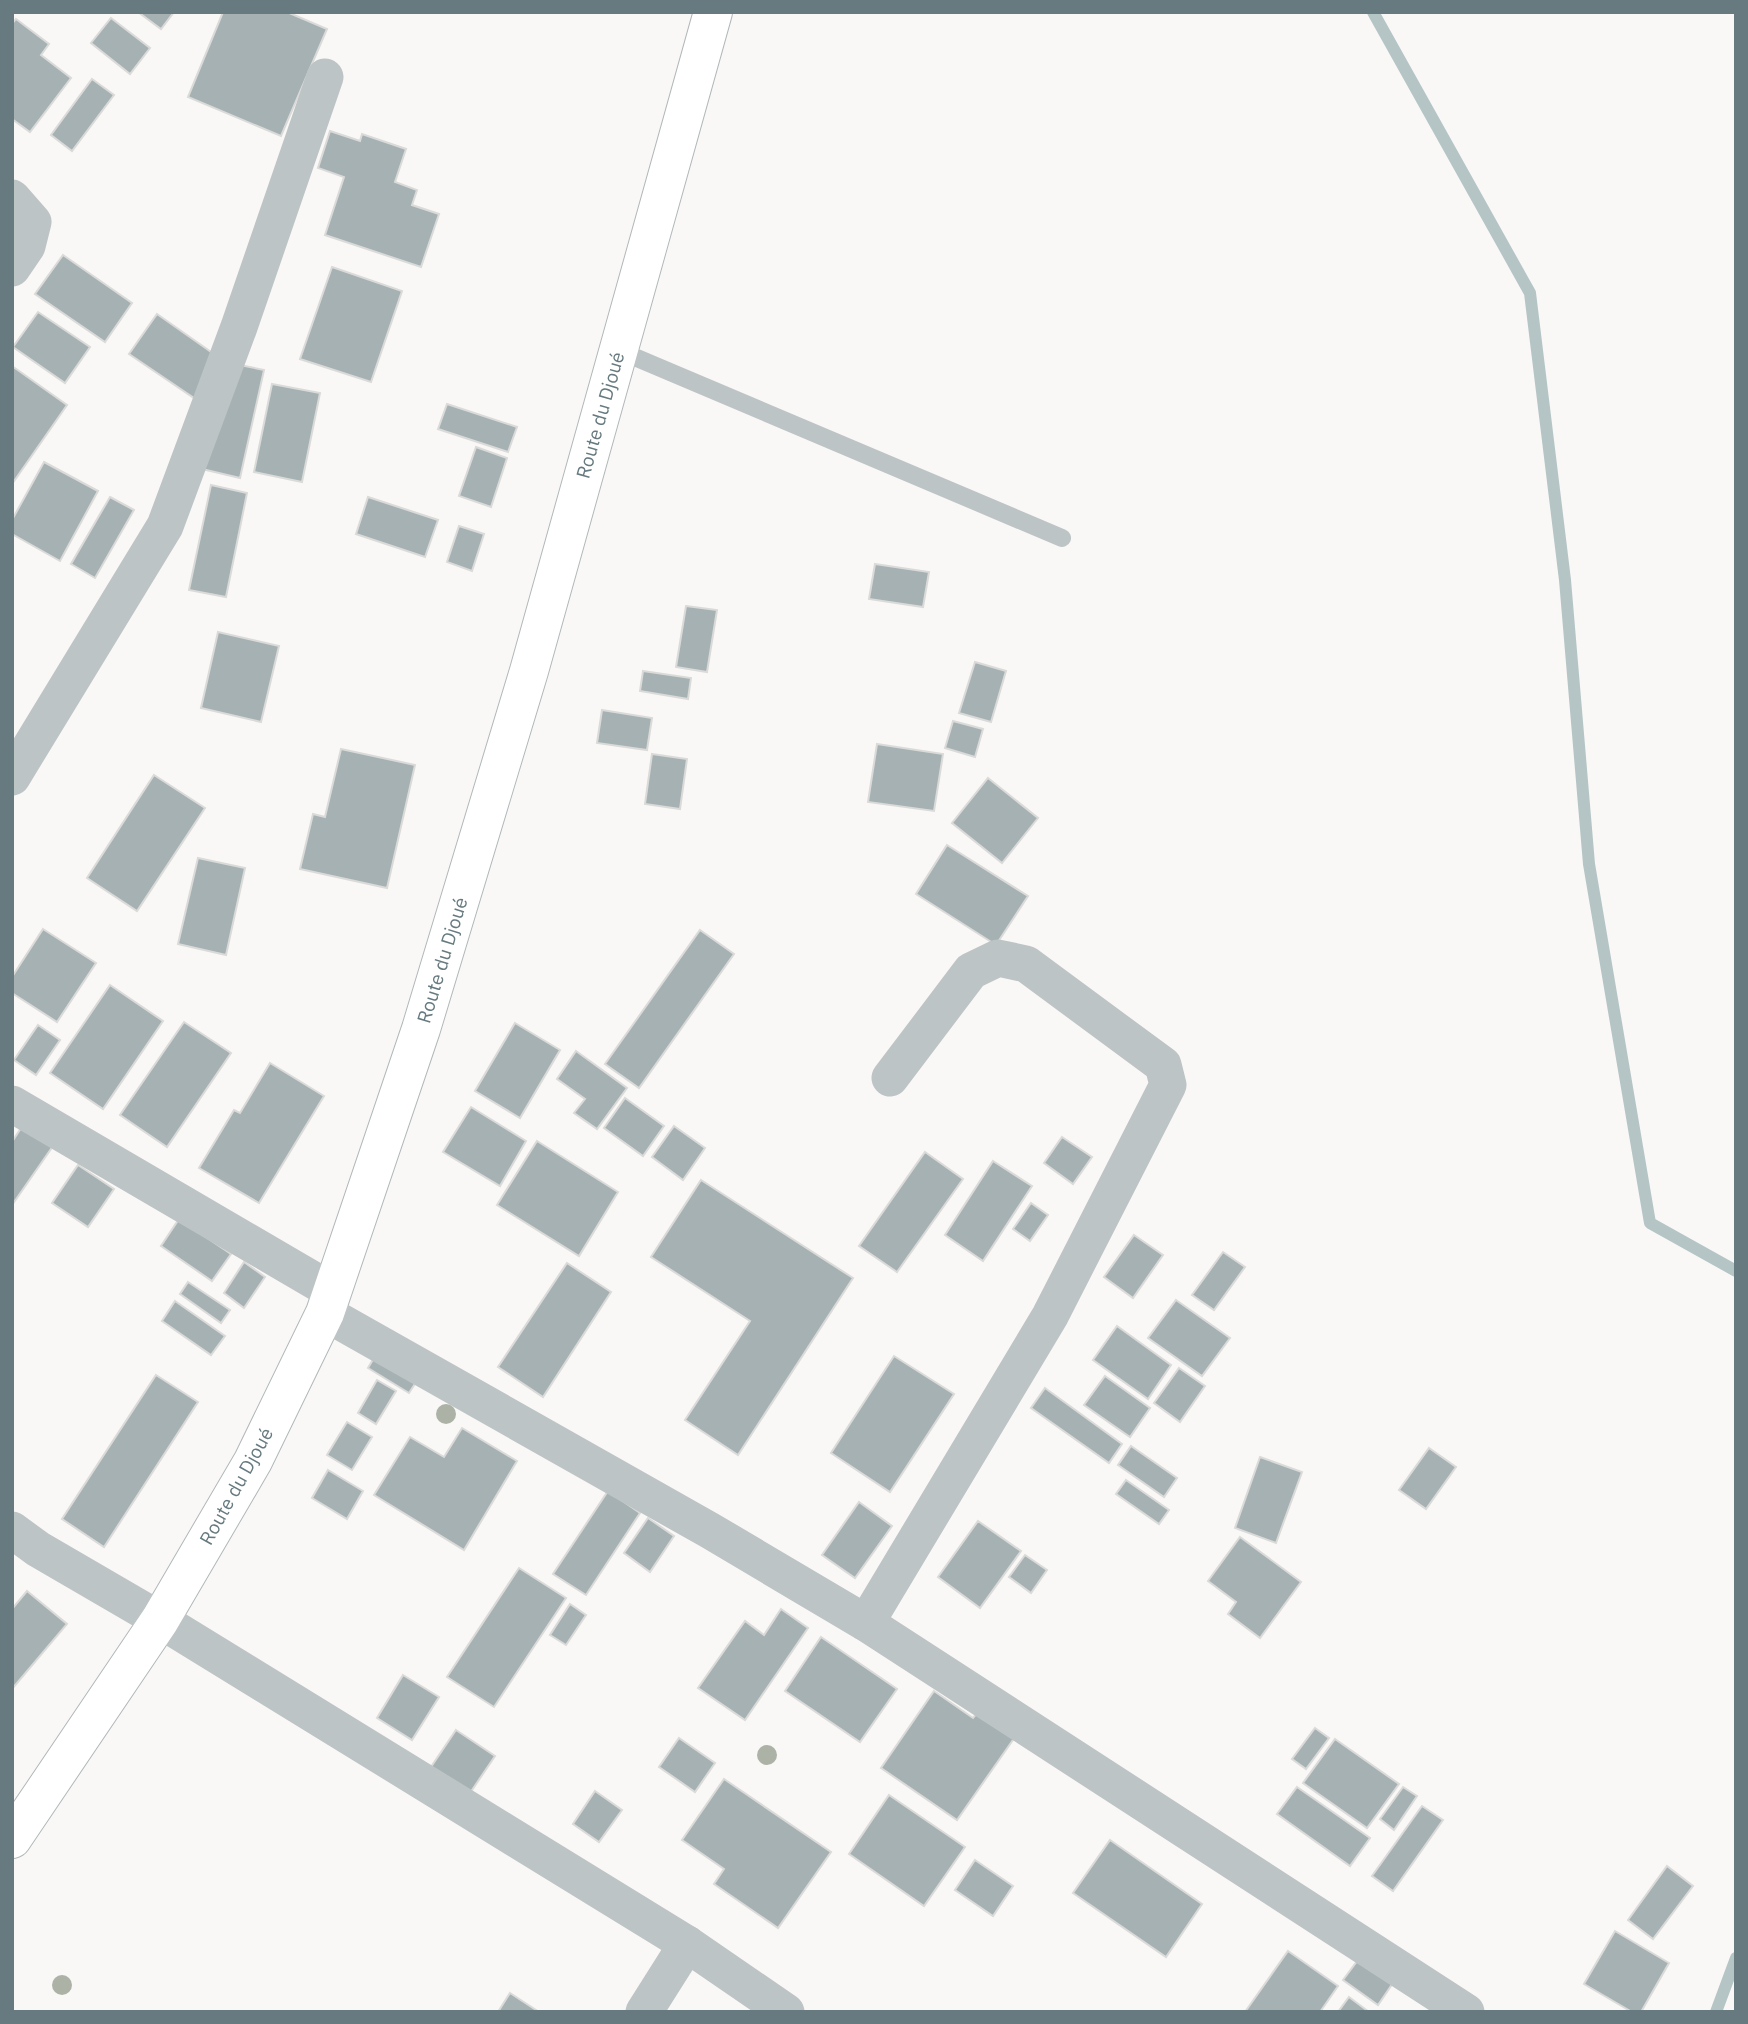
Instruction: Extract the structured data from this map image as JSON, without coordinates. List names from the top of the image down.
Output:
{
  "streets": {
    "main road": ["Route du Djoué"]
  }
}
